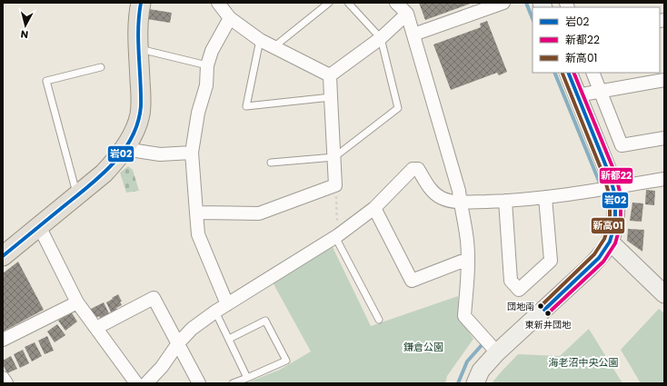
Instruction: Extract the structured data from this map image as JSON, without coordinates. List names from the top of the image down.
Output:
{
  "parks": ["鎌倉公園", "海老沼中央公園"],
  "places": ["団地南", "東新井団地"],
  "lines": ["transit line 岩02", "transit line 新都22", "transit line 新高01"],
  "legend": ["岩02", "新都22", "新高01"],
  "north": "bottom"
}
